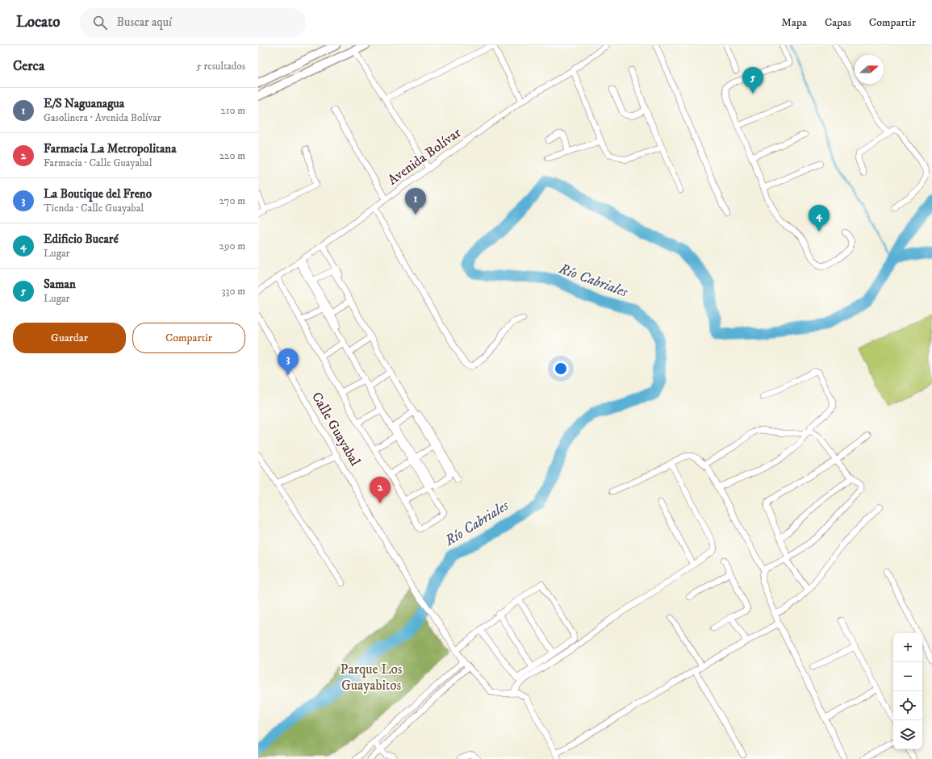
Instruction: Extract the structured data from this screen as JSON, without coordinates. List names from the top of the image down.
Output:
{
  "streets": {
    "street": ["Avenida Bolívar", "Calle Guayabal"]
  },
  "water": ["Río Cabriales"],
  "parks": ["Parque Los Guayabitos"],
  "north": "right",
  "page": {
    "header": "Locato",
    "search": "Buscar aquí",
    "nav": ["Mapa", "Capas", "Compartir"],
    "heading": ["Cerca", "5 resultados"],
    "pins": [
      "5",
      "1",
      "4",
      "3",
      "2"
    ],
    "list": [
      {
        "mark": "1",
        "name": "E/S Naguanagua",
        "note": "Gasolinera · Avenida Bolívar",
        "value": "210 m"
      },
      {
        "mark": "2",
        "name": "Farmacia La Metropolitana",
        "note": "Farmacia · Calle Guayabal",
        "value": "220 m"
      },
      {
        "mark": "3",
        "name": "La Boutique del Freno",
        "note": "Tienda · Calle Guayabal",
        "value": "270 m"
      },
      {
        "mark": "4",
        "name": "Edificio Bucaré",
        "note": "Lugar",
        "value": "290 m"
      },
      {
        "mark": "5",
        "name": "Saman",
        "note": "Lugar",
        "value": "330 m"
      }
    ],
    "buttons": ["Guardar", "Compartir"],
    "map_buttons": ["+", "−"]
  }
}
